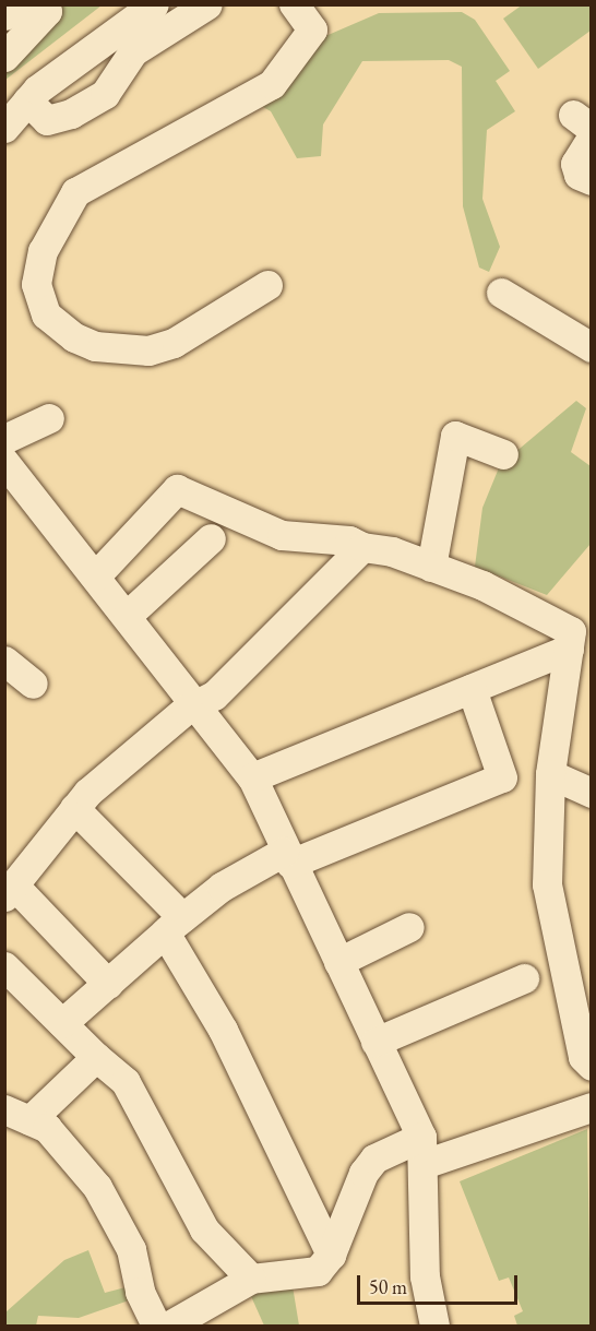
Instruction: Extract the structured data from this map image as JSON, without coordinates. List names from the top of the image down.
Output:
{
  "scale_bar": "50 m"
}
